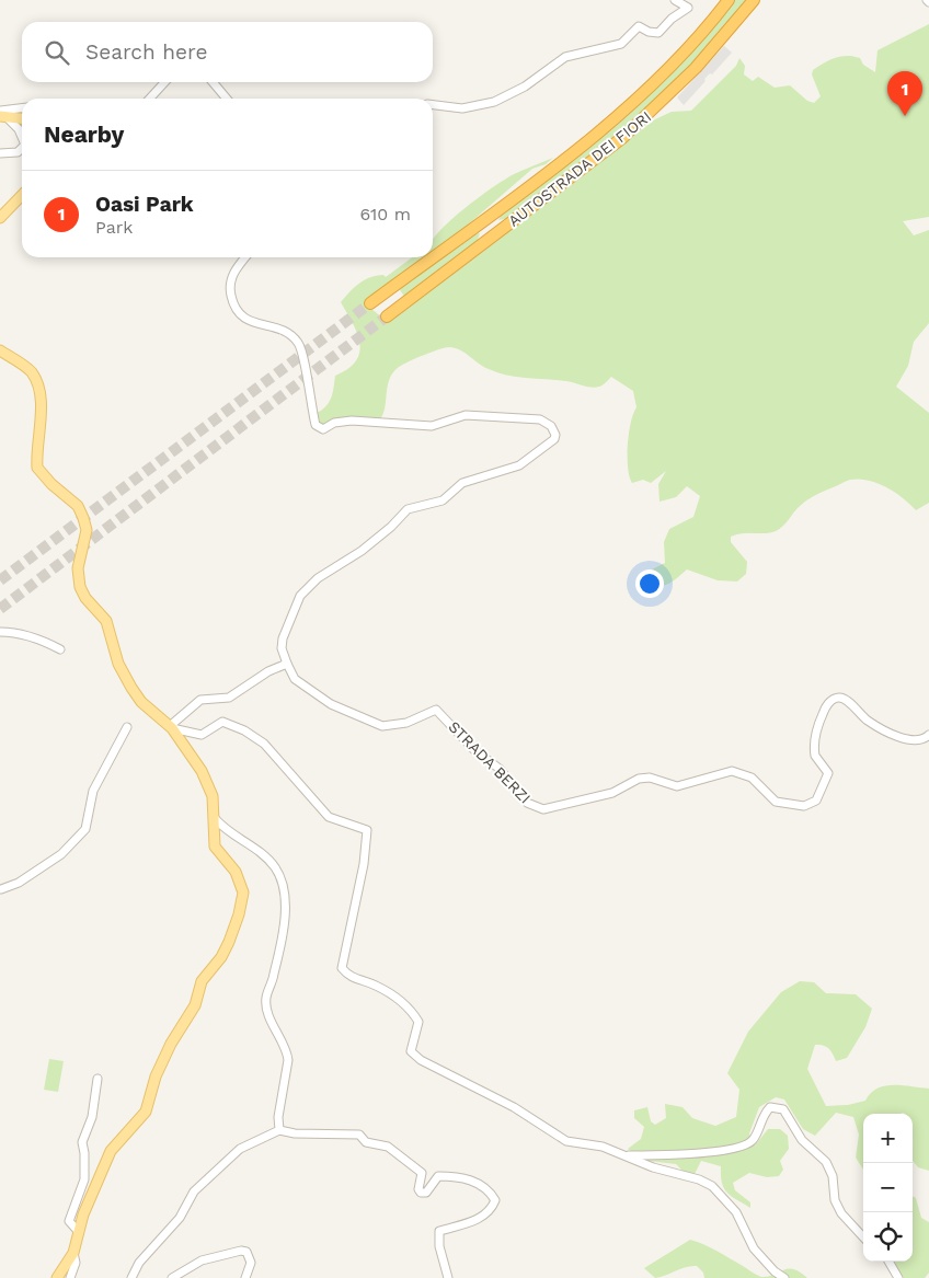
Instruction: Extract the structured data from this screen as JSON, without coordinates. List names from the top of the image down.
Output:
{
  "streets": {
    "highway": ["AUTOSTRADA DEI FIORI"],
    "street": ["STRADA BERZI"]
  },
  "page": {
    "search": "Search here",
    "pins": "1",
    "heading": "Nearby",
    "list": [
      {
        "mark": "1",
        "name": "Oasi Park",
        "note": "Park",
        "value": "610 m"
      }
    ],
    "map_buttons": ["+", "−"]
  }
}
